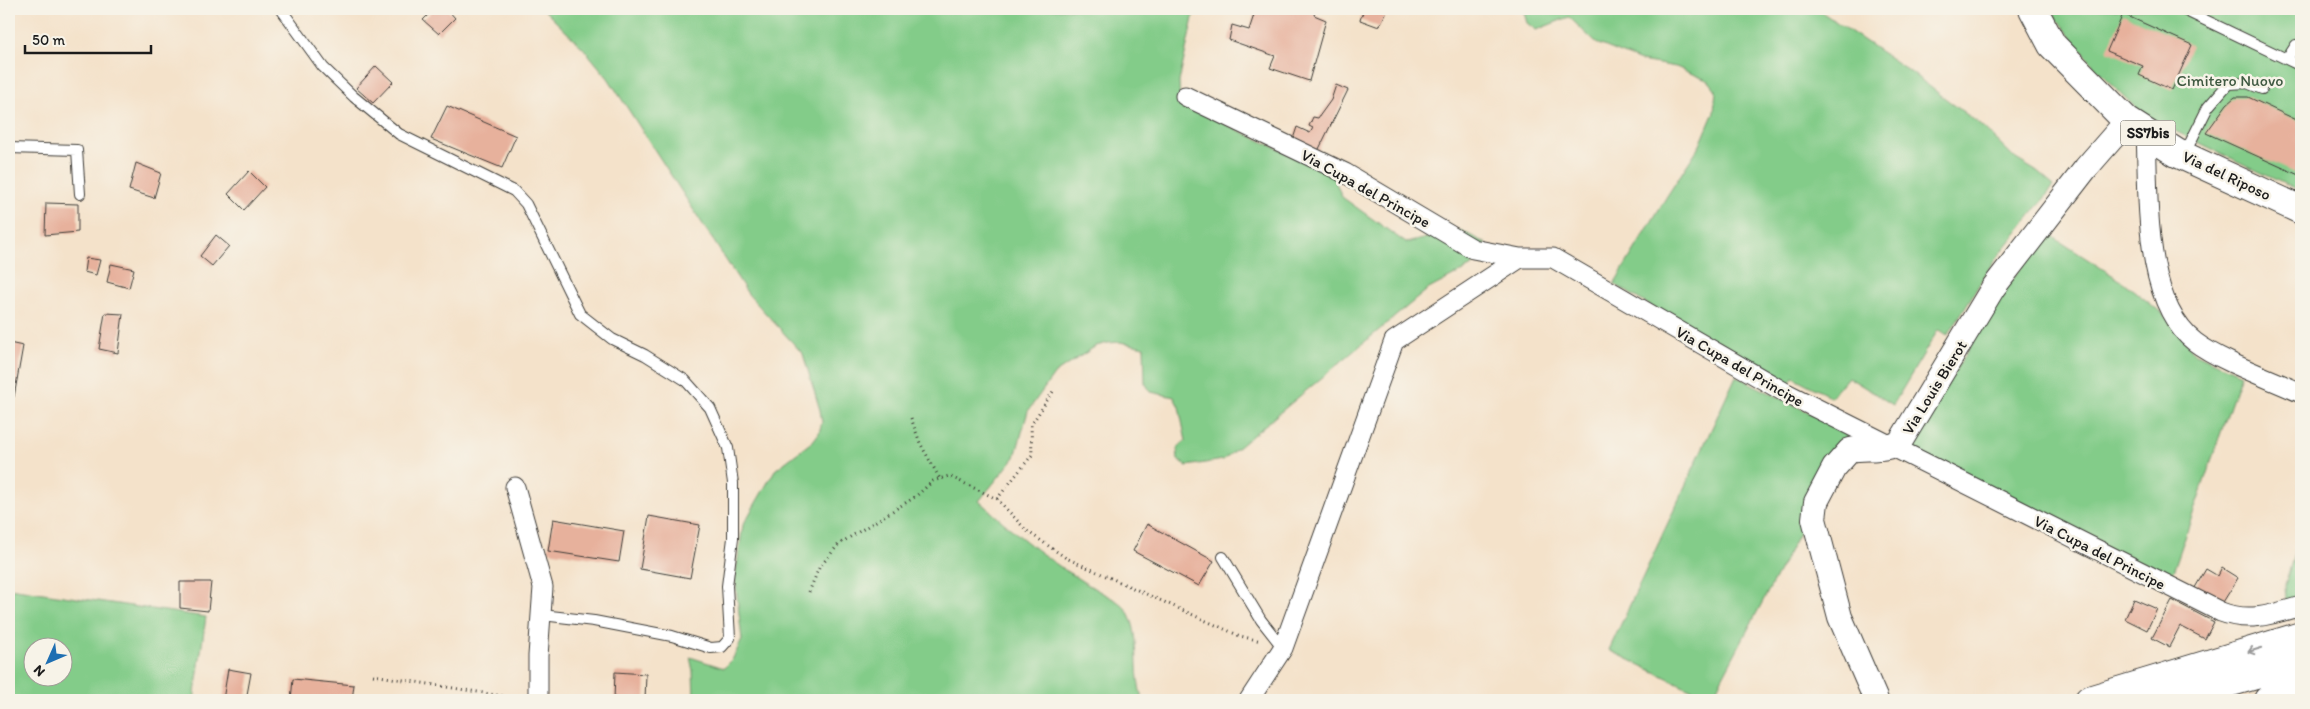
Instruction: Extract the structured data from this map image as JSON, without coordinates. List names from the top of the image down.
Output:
{
  "streets": {
    "main road": ["SS7bis", "Via del Riposo"],
    "street": ["Via Cupa del Principe", "Via Louis Bierot"]
  },
  "crossings": [
    ["Via del Riposo", "Via Louis Bierot"],
    ["Via Cupa del Principe", "Via Louis Bierot"]
  ],
  "parks": ["Cimitero Nuovo"],
  "scale_bar": "50 m",
  "north": "bottom left"
}
